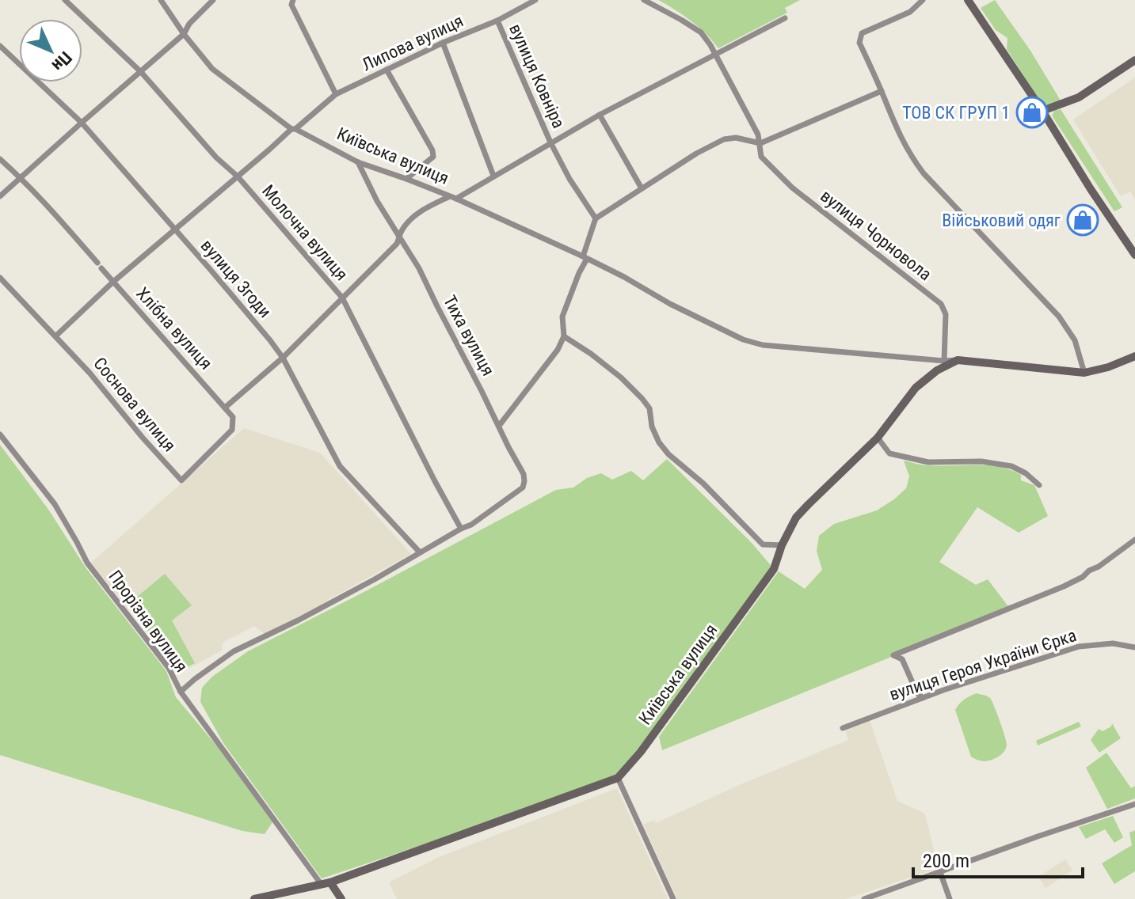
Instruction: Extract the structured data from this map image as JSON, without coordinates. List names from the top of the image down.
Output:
{
  "streets": {
    "street": [
      "Липова вулиця",
      "вулиця Ковніра",
      "Київська вулиця",
      "Молочна вулиця",
      "вулиця Чорновола",
      "вулиця Згоди",
      "Хлібна вулиця",
      "Тиха вулиця",
      "Соснова вулиця",
      "Прорізна вулиця",
      "вулиця Героя України Єрка"
    ]
  },
  "crossings": [
    ["Липова вулиця", "вулиця Ковніра"],
    ["Липова вулиця", "Київська вулиця"],
    ["Липова вулиця", "Молочна вулиця"],
    ["Липова вулиця", "вулиця Згоди"],
    ["Липова вулиця", "Хлібна вулиця"],
    ["Липова вулиця", "Соснова вулиця"],
    ["Київська вулиця", "вулиця Чорновола"],
    ["Київська вулиця", "Тиха вулиця"],
    ["Молочна вулиця", "Тиха вулиця"],
    ["Молочна вулиця", "Прорізна вулиця"],
    ["вулиця Згоди", "Прорізна вулиця"],
    ["Хлібна вулиця", "Соснова вулиця"],
    ["Тиха вулиця", "Прорізна вулиця"]
  ],
  "places": {
    "shop": ["ТОВ СК ГРУП 1", "Військовий одяг"]
  },
  "scale_bar": "200 m",
  "north": "bottom right"
}
